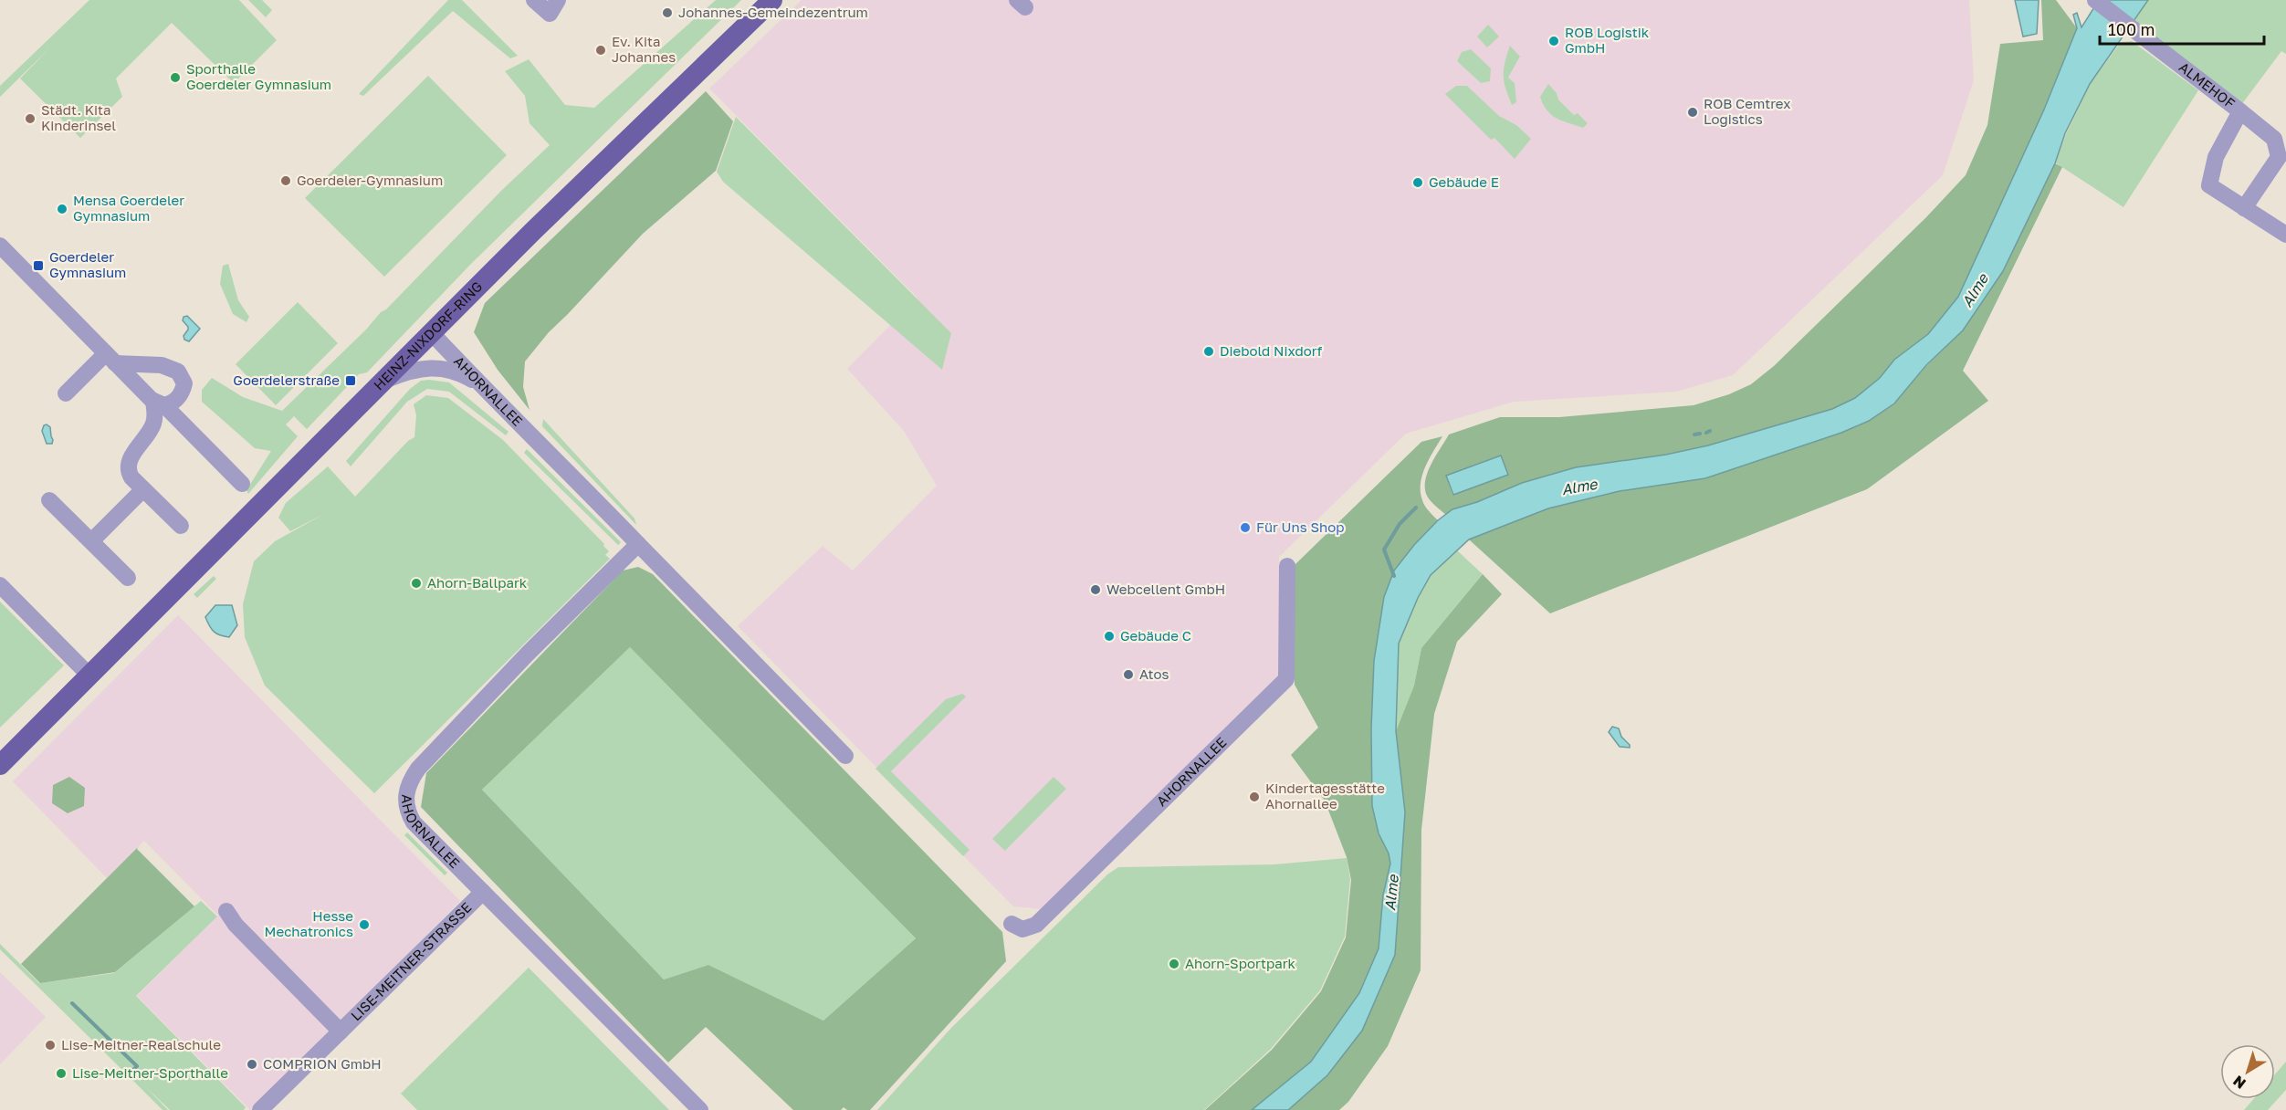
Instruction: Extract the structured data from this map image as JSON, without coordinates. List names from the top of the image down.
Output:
{
  "streets": {
    "main road": ["HEINZ-NIXDORF-RING"],
    "street": ["ALMEHOF", "AHORNALLEE", "LISE-MEITNER-STRASSE"]
  },
  "crossings": [
    ["HEINZ-NIXDORF-RING", "AHORNALLEE"],
    ["AHORNALLEE", "LISE-MEITNER-STRASSE"]
  ],
  "water": ["Alme"],
  "places": {
    "other": [
      "Johannes-Gemeindezentrum",
      "ROB Logistik GmbH",
      "Ev. Kita Johannes",
      "Sporthalle Goerdeler Gymnasium",
      "ROB Cemtrex Logistics",
      "Städt. Kita Kinderinsel",
      "Goerdeler-Gymnasium",
      "Gebäude E",
      "Mensa Goerdeler Gymnasium",
      "Diebold Nixdorf",
      "Für Uns Shop",
      "Ahorn-Ballpark",
      "Webcellent GmbH",
      "Gebäude C",
      "Atos",
      "Kindertagesstätte Ahornallee",
      "Hesse Mechatronics",
      "Ahorn-Sportpark",
      "Lise-Meitner-Realschule",
      "COMPRION GmbH",
      "Lise-Meitner-Sporthalle"
    ],
    "transit": ["Goerdeler Gymnasium", "Goerdelerstraße"]
  },
  "scale_bar": "100 m",
  "north": "bottom left"
}
